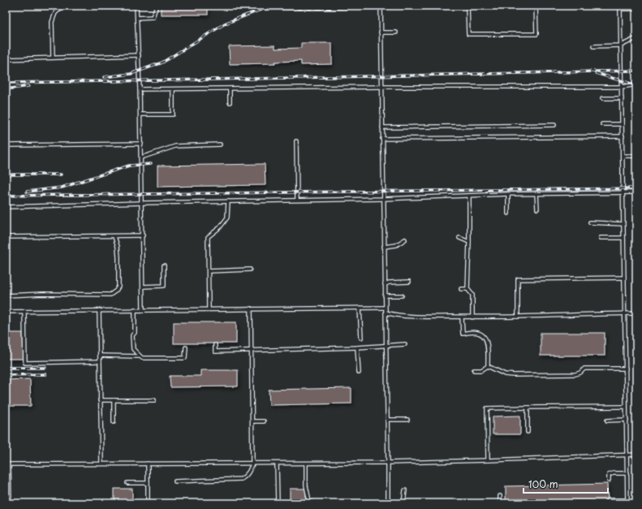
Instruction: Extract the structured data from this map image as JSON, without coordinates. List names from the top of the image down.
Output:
{
  "scale_bar": "100 m"
}
